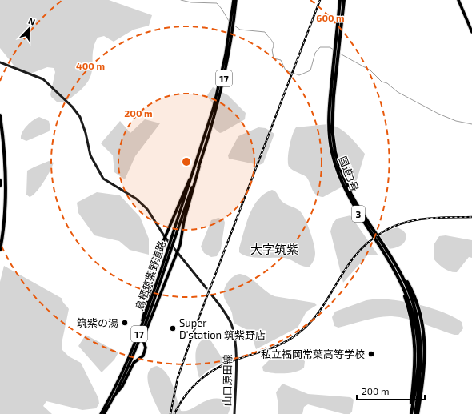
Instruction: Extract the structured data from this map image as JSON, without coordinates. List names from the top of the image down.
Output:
{
  "streets": {
    "highway": ["国道3号", "3"],
    "main road": ["17", "鳥栖筑紫野道路", "山口原田線"]
  },
  "crossings": [
    ["17", "鳥栖筑紫野道路"]
  ],
  "districts": ["大字筑紫"],
  "places": ["筑紫の湯", "Super D'station 筑紫野店", "私立福岡常葉高等学校"],
  "scale_bar": "200 m",
  "north": "top",
  "rings": ["600 m", "400 m", "200 m"]
}
